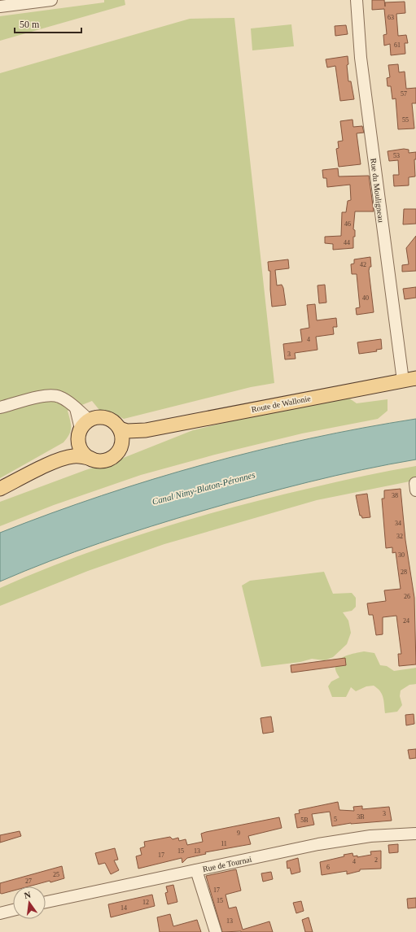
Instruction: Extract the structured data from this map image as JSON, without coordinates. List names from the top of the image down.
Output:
{
  "streets": {
    "main road": ["Route de Wallonie"],
    "street": ["Rue du Mouligneau", "Rue de Tournai"]
  },
  "crossings": [
    ["Rue du Mouligneau", "Route de Wallonie"]
  ],
  "water": ["Canal Nimy-Blaton-Péronnes"],
  "house_numbers": [
    "63",
    "61",
    "57",
    "55",
    "53",
    "46",
    "44",
    "42",
    "40",
    "4",
    "3",
    "38",
    "34",
    "32",
    "30",
    "28",
    "26",
    "24",
    "3",
    "3B",
    "5",
    "5B",
    "9",
    "11",
    "15",
    "13",
    "17",
    "2",
    "4",
    "6",
    "25",
    "27",
    "17",
    "15",
    "12",
    "14",
    "13"
  ],
  "scale_bar": "50 m",
  "north": "top"
}
